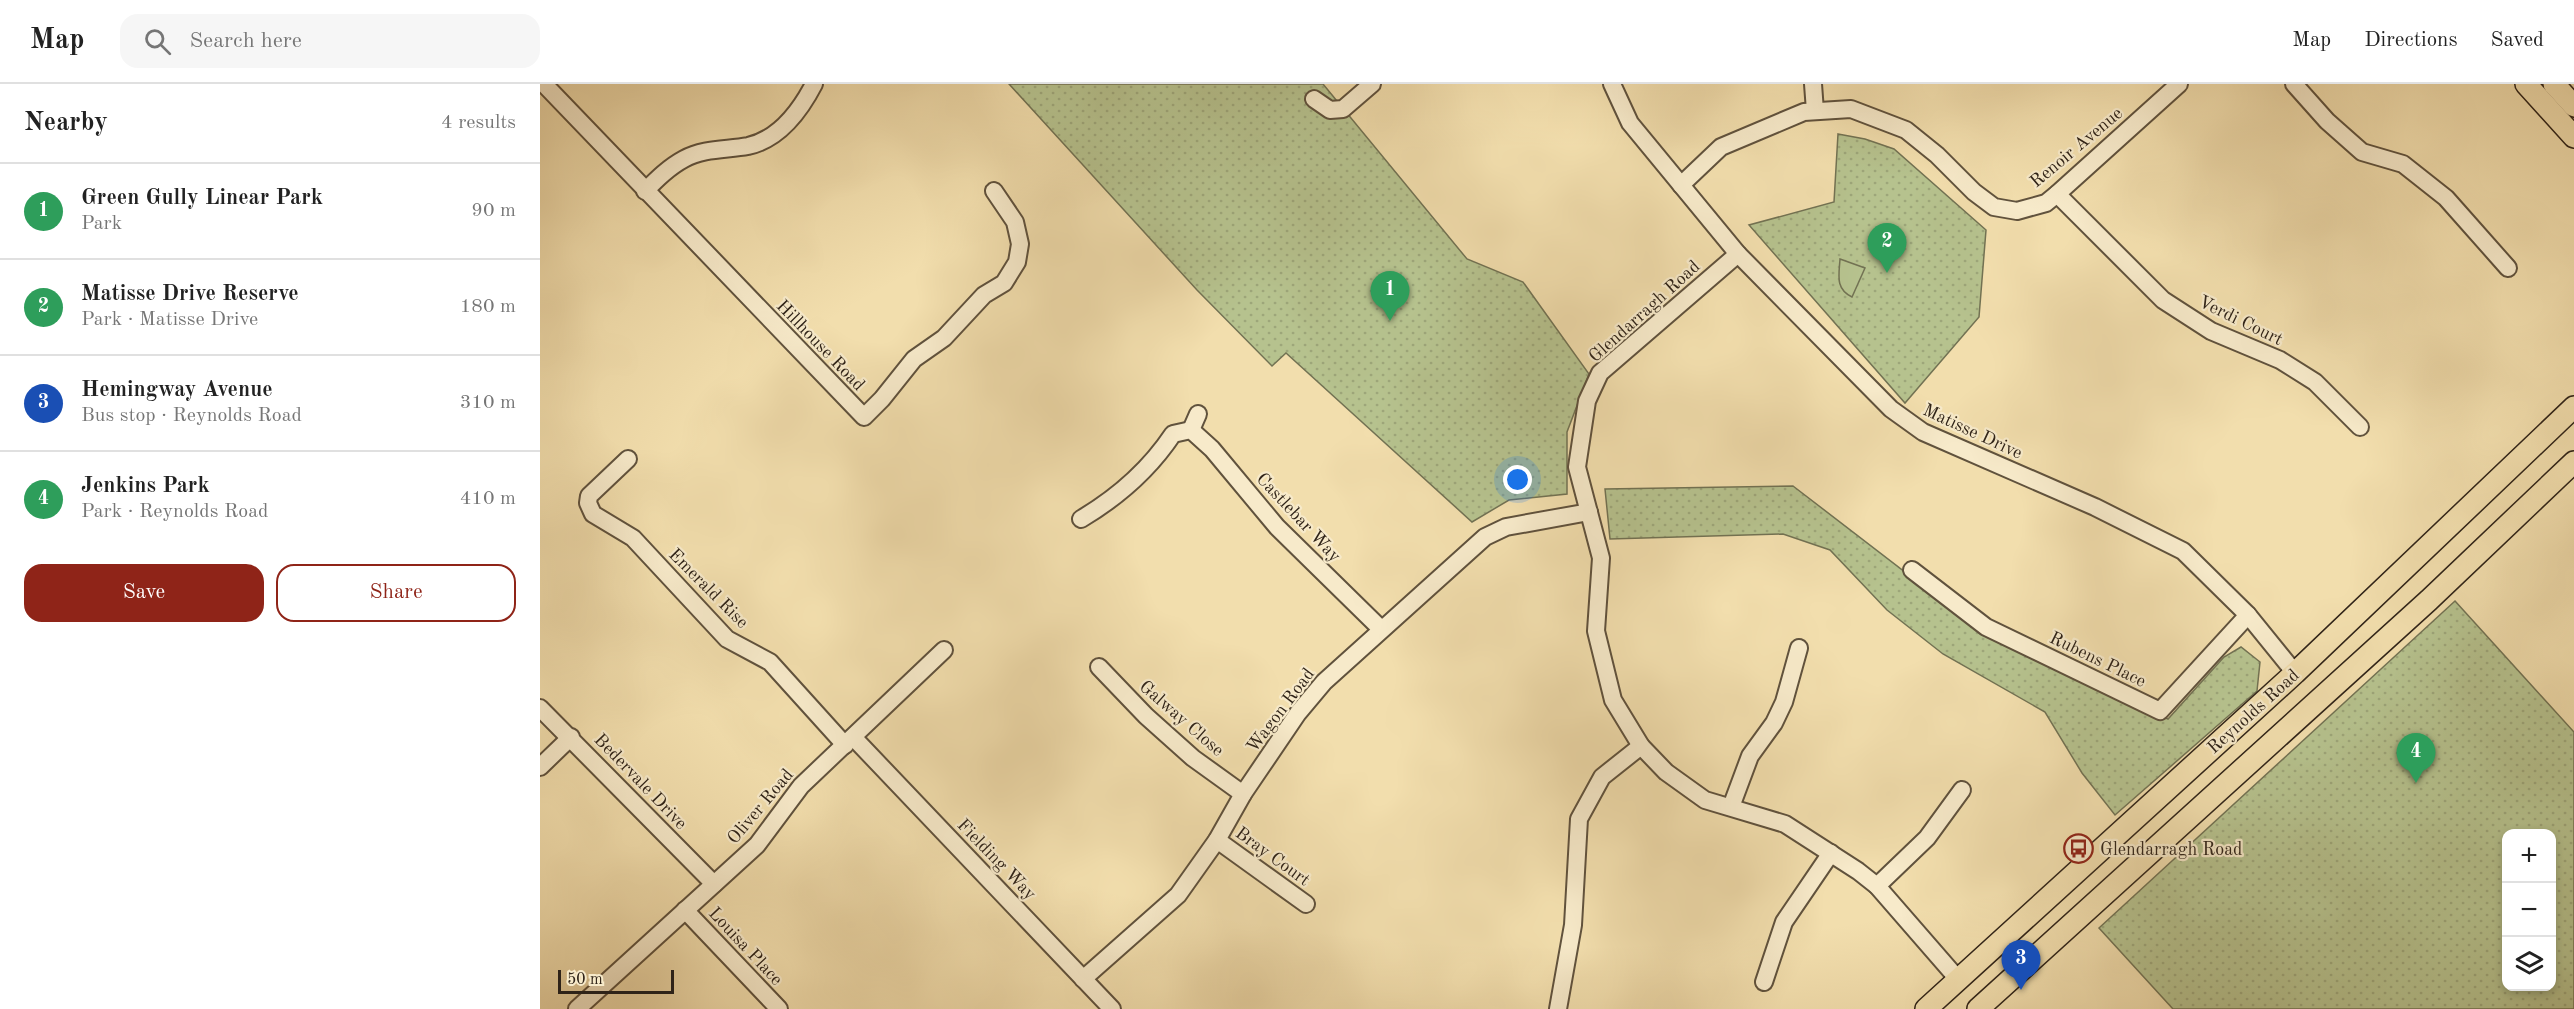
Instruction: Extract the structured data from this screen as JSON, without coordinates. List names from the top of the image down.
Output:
{
  "streets": {
    "main road": ["Reynolds Road"],
    "street": [
      "Renoir Avenue",
      "Glendarragh Road",
      "Verdi Court",
      "Hillhouse Road",
      "Matisse Drive",
      "Castlebar Way",
      "Emerald Rise",
      "Rubens Place",
      "Wagon Road",
      "Galway Close",
      "Bedervale Drive",
      "Oliver Road",
      "Bray Court",
      "Fielding Way",
      "Louisa Place"
    ]
  },
  "crossings": [
    ["Renoir Avenue", "Verdi Court"],
    ["Renoir Avenue", "Matisse Drive"],
    ["Glendarragh Road", "Matisse Drive"],
    ["Glendarragh Road", "Wagon Road"],
    ["Glendarragh Road", "Reynolds Road"],
    ["Matisse Drive", "Rubens Place"],
    ["Matisse Drive", "Reynolds Road"],
    ["Castlebar Way", "Wagon Road"],
    ["Emerald Rise", "Oliver Road"],
    ["Emerald Rise", "Fielding Way"],
    ["Wagon Road", "Galway Close"],
    ["Wagon Road", "Bray Court"],
    ["Wagon Road", "Fielding Way"],
    ["Bedervale Drive", "Oliver Road"],
    ["Oliver Road", "Fielding Way"],
    ["Oliver Road", "Louisa Place"]
  ],
  "places": {
    "bus stop": ["Glendarragh Road"]
  },
  "scale_bar": "50 m",
  "page": {
    "header": "Map",
    "search": "Search here",
    "nav": ["Map", "Directions", "Saved"],
    "heading": ["Nearby", "4 results"],
    "list": [
      {
        "mark": "1",
        "name": "Green Gully Linear Park",
        "note": "Park",
        "value": "90 m"
      },
      {
        "mark": "2",
        "name": "Matisse Drive Reserve",
        "note": "Park · Matisse Drive",
        "value": "180 m"
      },
      {
        "mark": "3",
        "name": "Hemingway Avenue",
        "note": "Bus stop · Reynolds Road",
        "value": "310 m"
      },
      {
        "mark": "4",
        "name": "Jenkins Park",
        "note": "Park · Reynolds Road",
        "value": "410 m"
      }
    ],
    "pins": [
      "2",
      "1",
      "4",
      "3"
    ],
    "buttons": ["Save", "Share"],
    "map_buttons": ["+", "−"],
    "scale": "50 m"
  }
}
